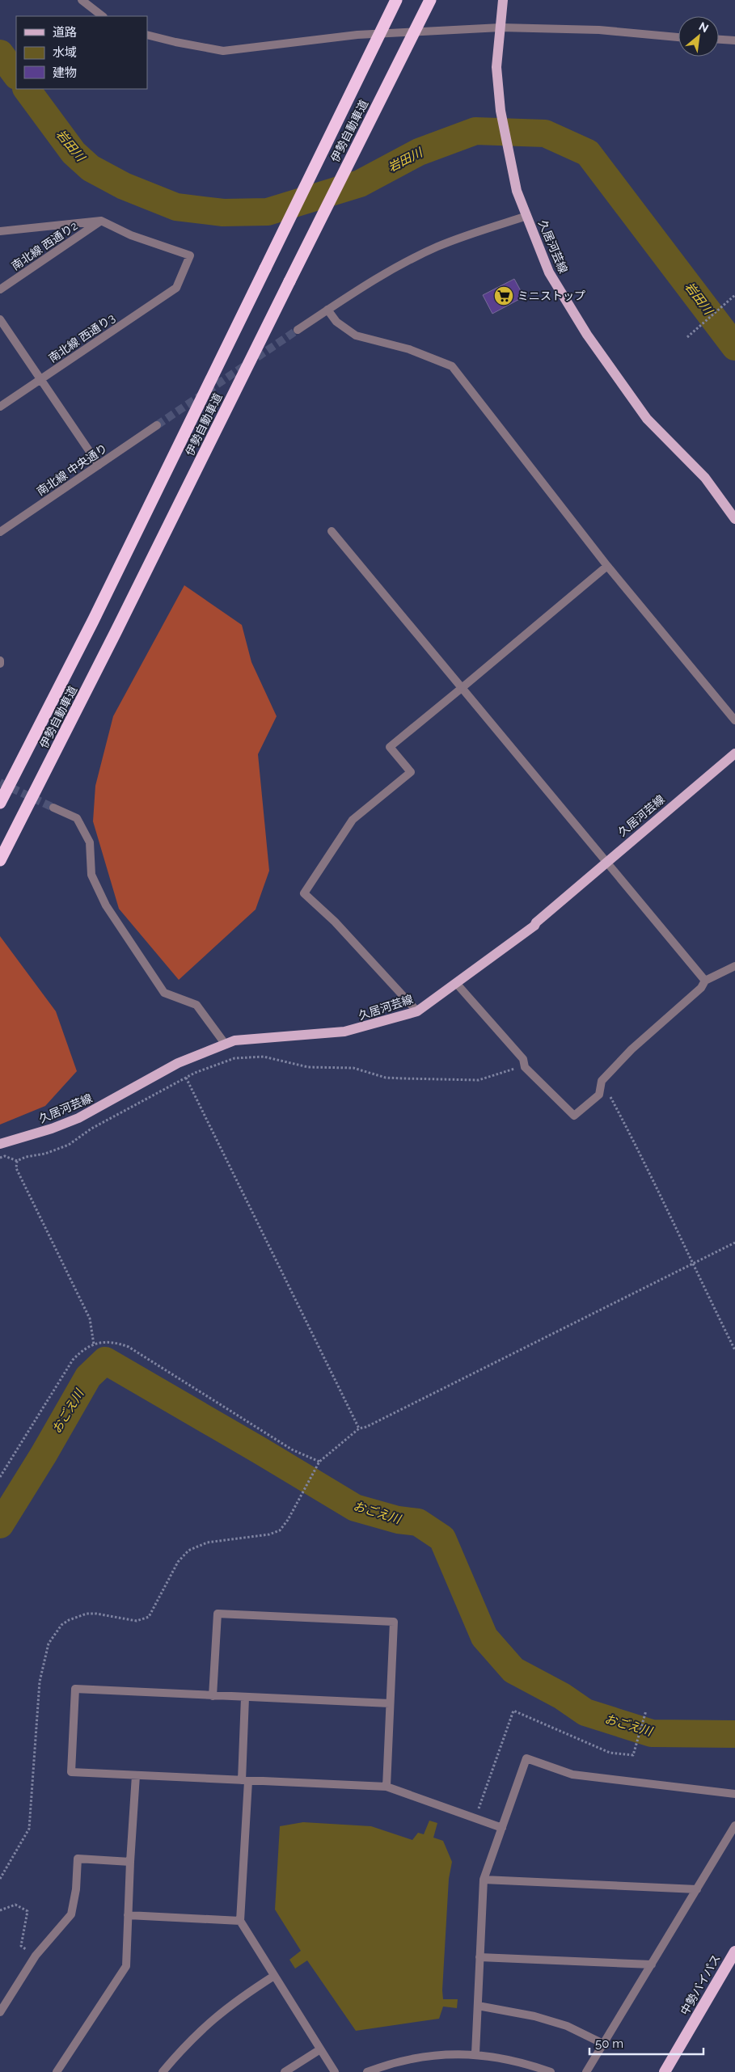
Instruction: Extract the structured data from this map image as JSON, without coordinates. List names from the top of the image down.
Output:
{
  "streets": {
    "highway": ["伊勢自動車道", "中勢バイパス"],
    "main road": ["久居河芸線"],
    "street": ["南北線 西通り2", "南北線 西通り3", "南北線 中央通り"]
  },
  "crossings": [
    ["南北線 西通り2", "南北線 西通り3"]
  ],
  "water": ["岩田川", "おごえ川"],
  "places": {
    "supermarket": ["ミニストップ"]
  },
  "legend": ["道路", "水域", "建物"],
  "scale_bar": "50 m",
  "north": "top right"
}
